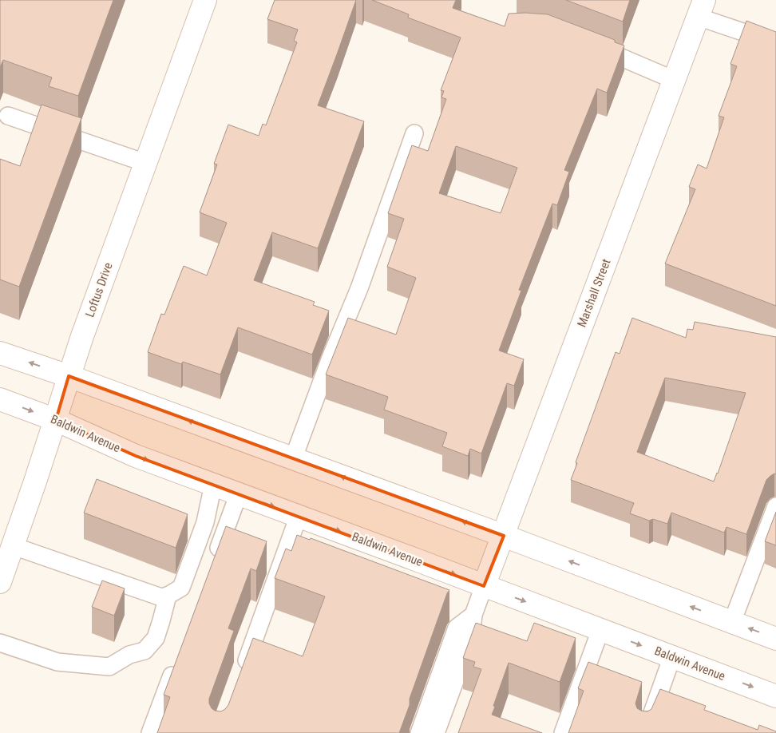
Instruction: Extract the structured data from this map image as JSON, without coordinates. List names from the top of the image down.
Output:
{
  "streets": {
    "main road": ["Loftus Drive", "Marshall Street", "Baldwin Avenue"]
  },
  "crossings": [
    ["Loftus Drive", "Baldwin Avenue"],
    ["Marshall Street", "Baldwin Avenue"]
  ]
}
